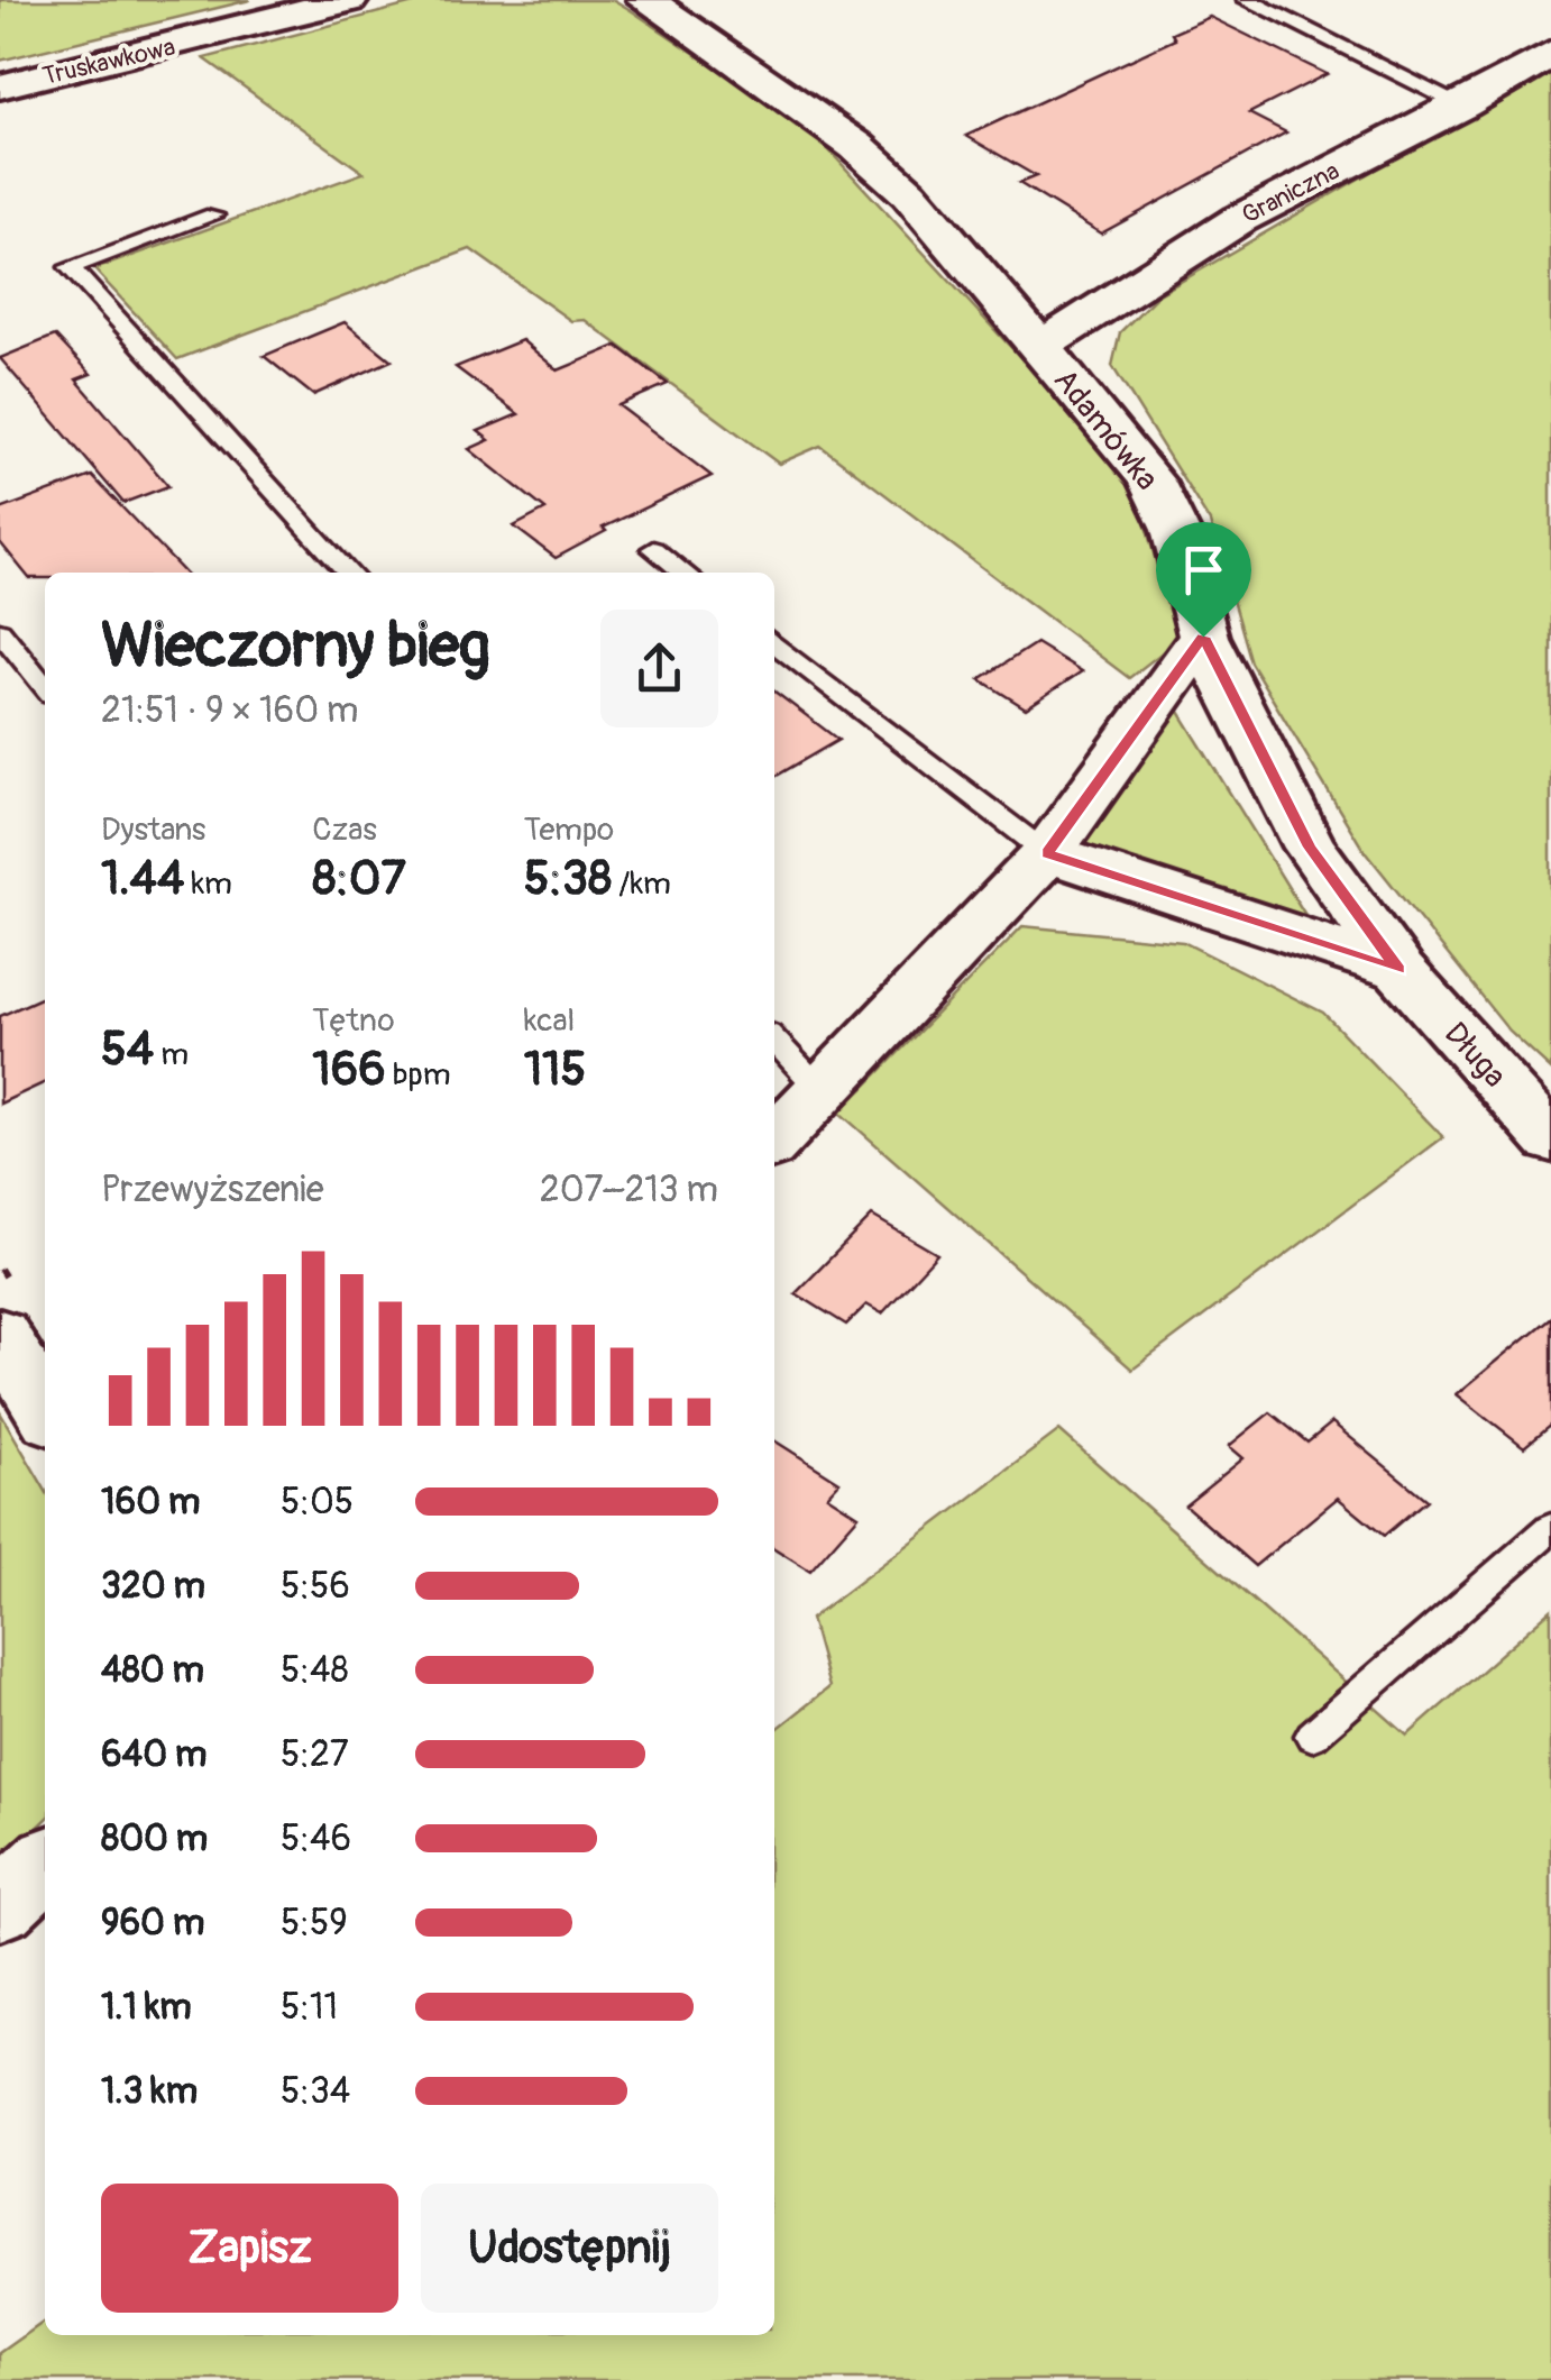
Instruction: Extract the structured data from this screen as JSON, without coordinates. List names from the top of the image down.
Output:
{
  "streets": {
    "street": [
      "Truskawkowa",
      "Graniczna",
      "Adamówka",
      "Długa"
    ]
  },
  "crossings": [
    ["Graniczna", "Adamówka"],
    ["Adamówka", "Długa"]
  ],
  "page": {
    "heading": ["Wieczorny bieg", "21:51 · 9 × 160 m"],
    "stats": [
      ["Dystans", "1.44 km"],
      ["Czas", "8:07"],
      ["Tempo", "5:38 /km"],
      ["54 m"],
      ["Tętno", "166 bpm"],
      ["kcal", "115"]
    ],
    "chart": ["Przewyższenie", "207–213 m"],
    "list": [
      {
        "name": "160 m",
        "note": "5:05"
      },
      {
        "name": "320 m",
        "note": "5:56"
      },
      {
        "name": "480 m",
        "note": "5:48"
      },
      {
        "name": "640 m",
        "note": "5:27"
      },
      {
        "name": "800 m",
        "note": "5:46"
      },
      {
        "name": "960 m",
        "note": "5:59"
      },
      {
        "name": "1.1 km",
        "note": "5:11"
      },
      {
        "name": "1.3 km",
        "note": "5:34"
      }
    ],
    "buttons": ["Zapisz", "Udostępnij"]
  }
}
